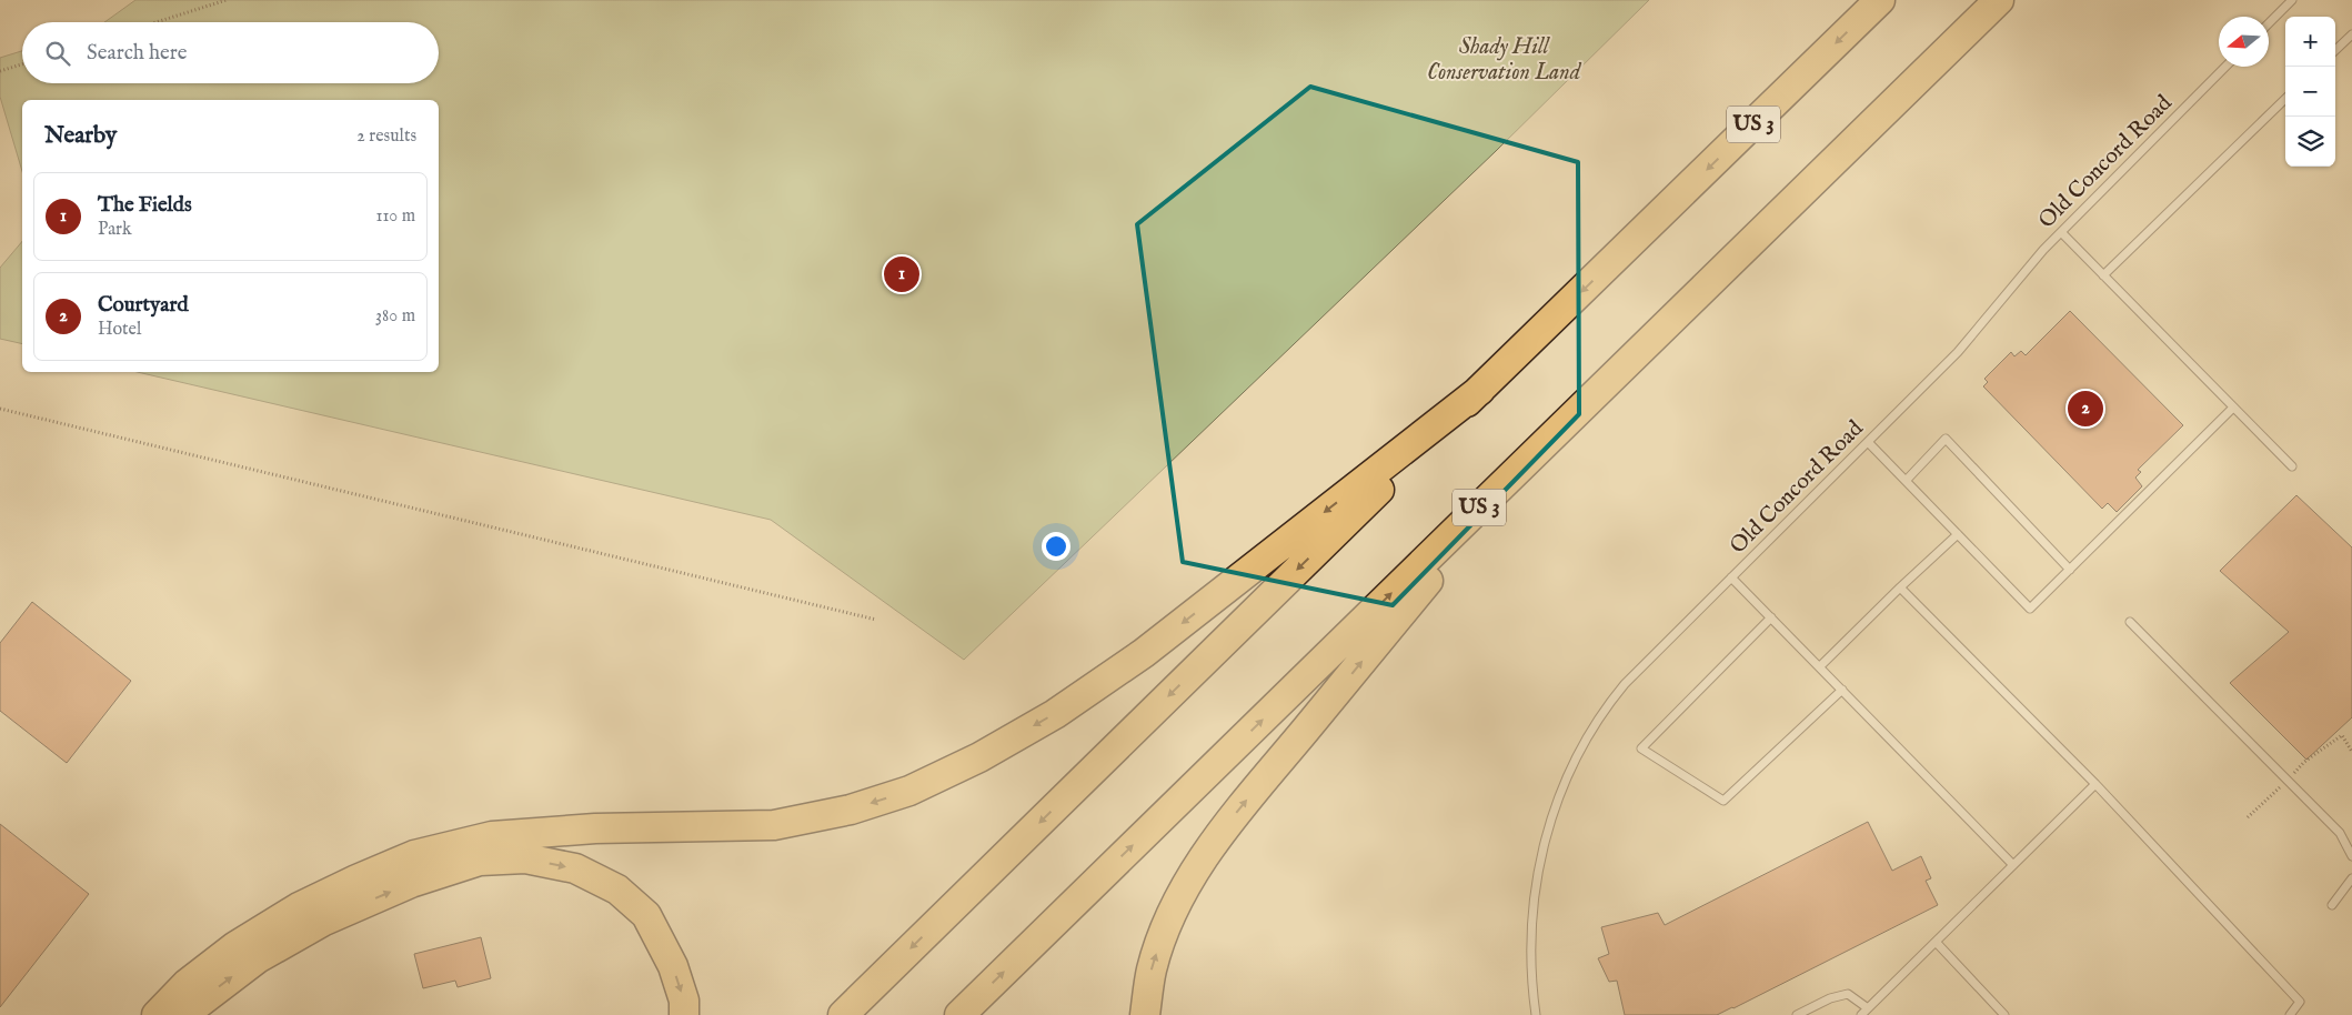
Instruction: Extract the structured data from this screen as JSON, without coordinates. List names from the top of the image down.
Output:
{
  "streets": {
    "highway": ["US 3"],
    "lane": ["Old Concord Road"]
  },
  "parks": ["Shady Hill Conservation Land"],
  "north": "left",
  "page": {
    "map_buttons": ["+", "−"],
    "search": "Search here",
    "heading": ["Nearby", "2 results"],
    "list": [
      {
        "mark": "1",
        "name": "The Fields",
        "note": "Park",
        "value": "110 m"
      },
      {
        "mark": "2",
        "name": "Courtyard",
        "note": "Hotel",
        "value": "380 m"
      }
    ],
    "pins": ["1", "2"]
  }
}
